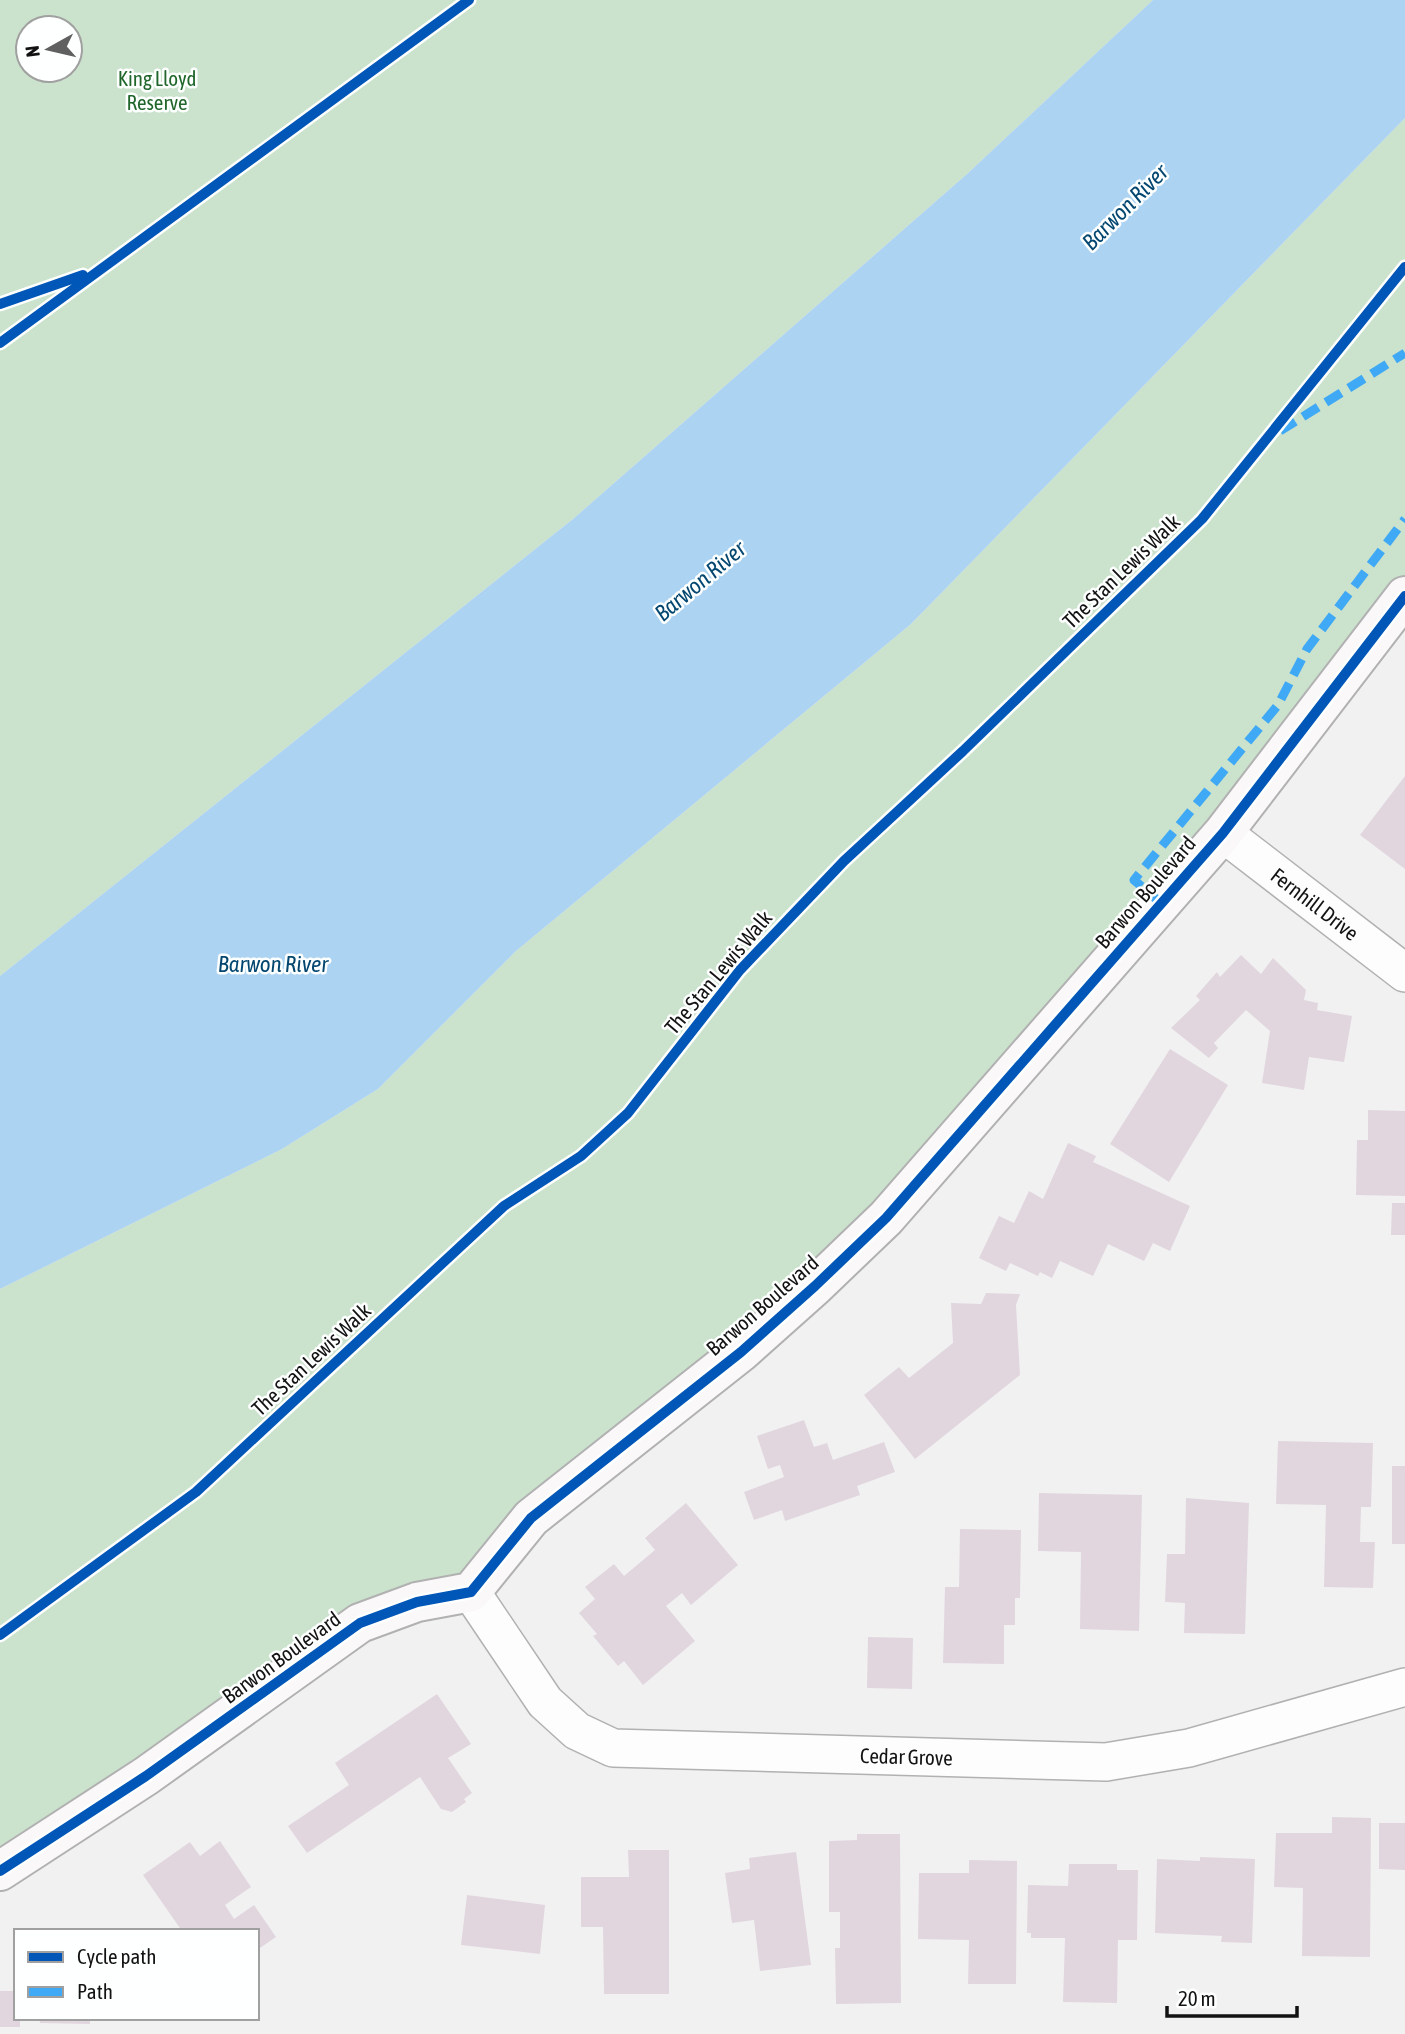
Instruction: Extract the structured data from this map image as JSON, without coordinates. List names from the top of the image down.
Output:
{
  "streets": {
    "street": ["Barwon Boulevard", "Fernhill Drive", "Cedar Grove"],
    "cycle path": ["The Stan Lewis Walk"]
  },
  "crossings": [
    ["Barwon Boulevard", "Fernhill Drive"],
    ["Barwon Boulevard", "Cedar Grove"]
  ],
  "water": ["Barwon River"],
  "parks": ["King Lloyd Reserve"],
  "legend": ["Cycle path", "Path"],
  "scale_bar": "20 m",
  "north": "left"
}
